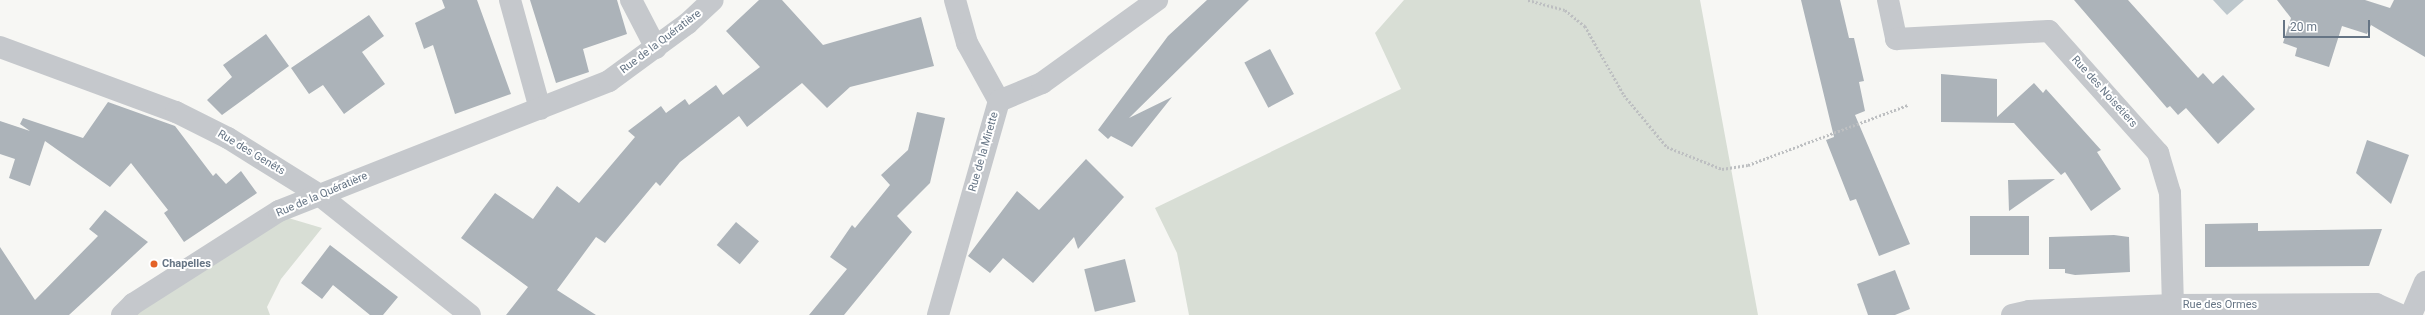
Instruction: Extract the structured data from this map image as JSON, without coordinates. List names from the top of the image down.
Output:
{
  "streets": {
    "street": [
      "Rue de la Quératière",
      "Rue des Noisetiers",
      "Rue de la Mirette",
      "Rue des Genêts",
      "Rue des Ormes"
    ]
  },
  "crossings": [
    ["Rue de la Quératière", "Rue des Genêts"],
    ["Rue des Noisetiers", "Rue des Ormes"]
  ],
  "places": ["Chapelles"],
  "scale_bar": "20 m"
}
